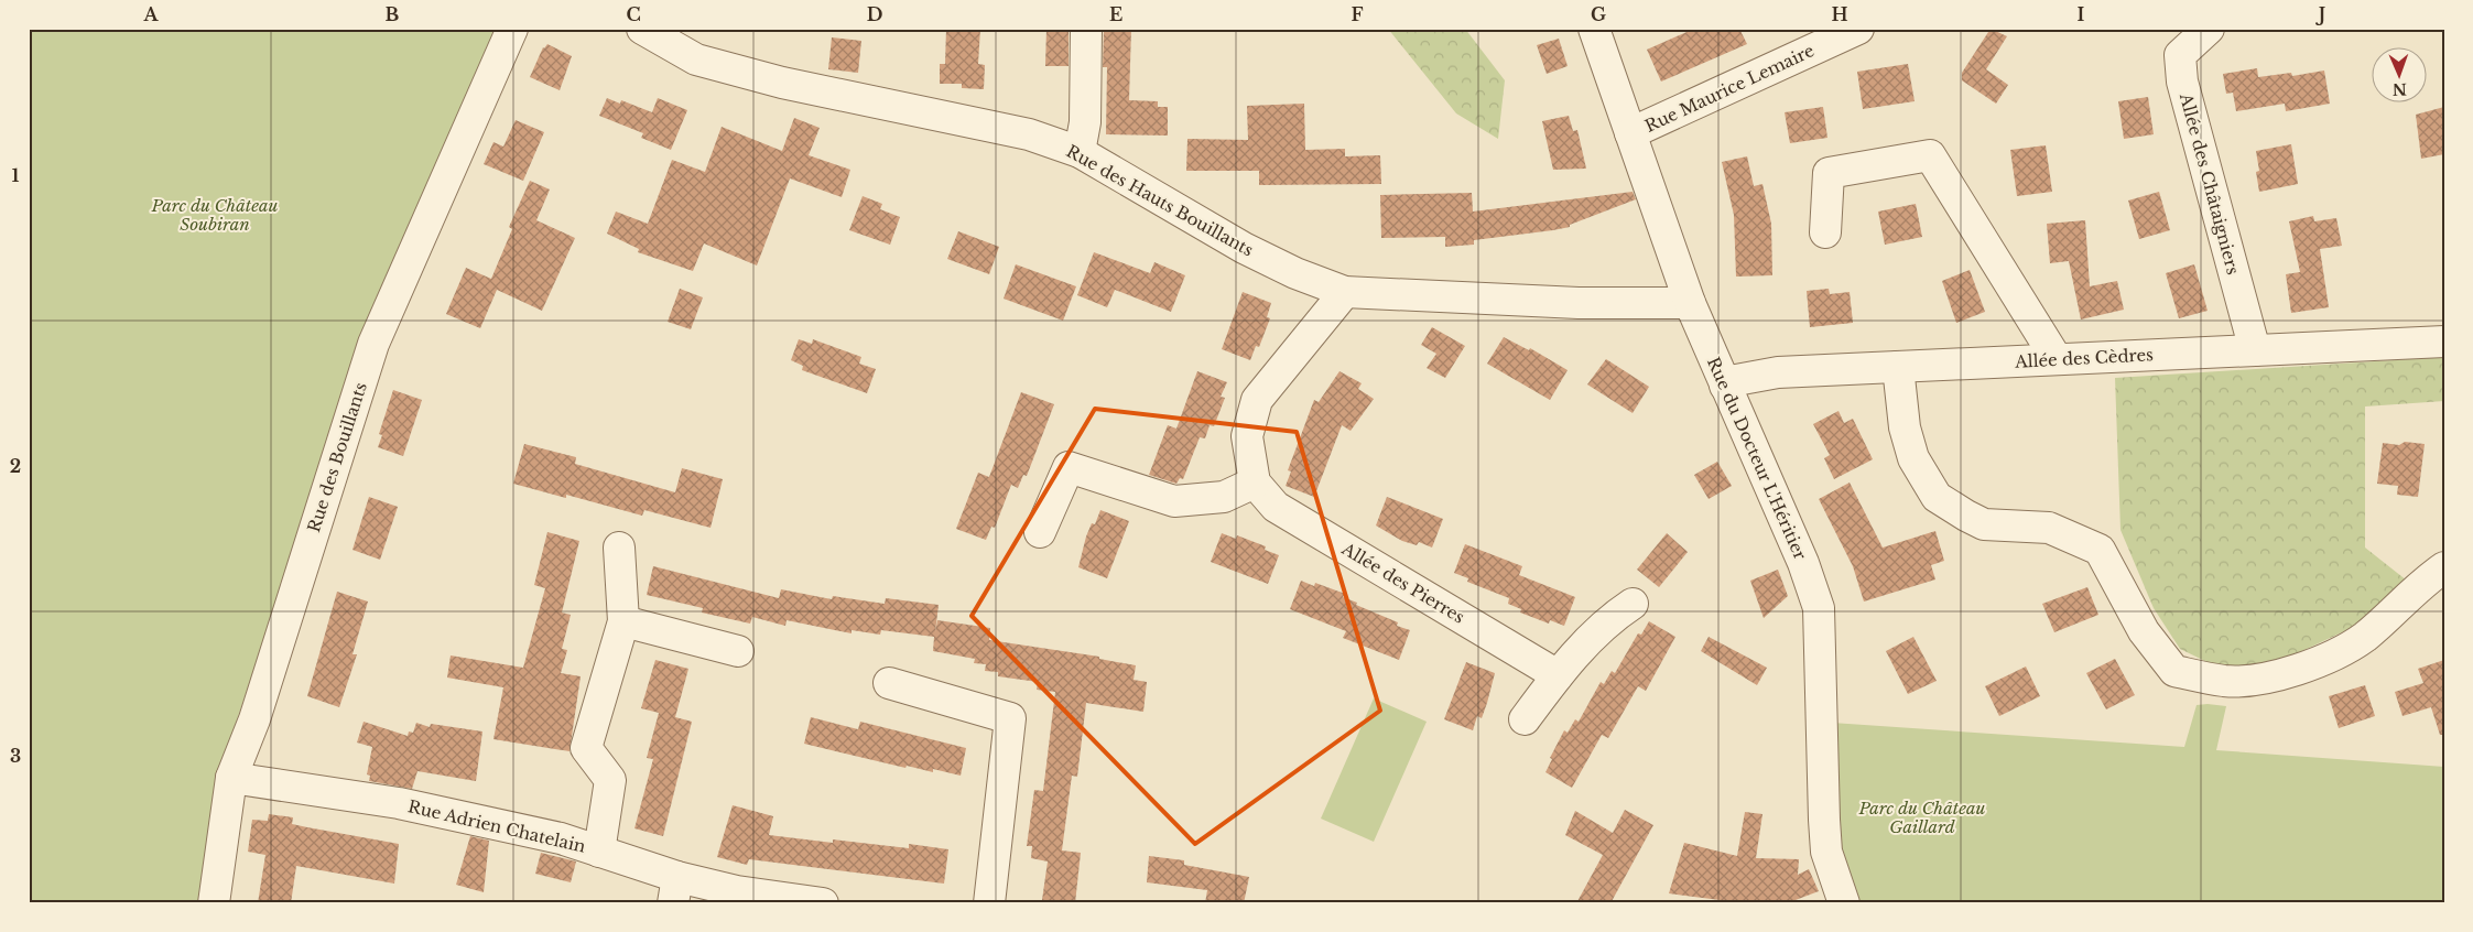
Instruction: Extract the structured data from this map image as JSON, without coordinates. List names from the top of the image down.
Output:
{
  "streets": {
    "street": [
      "Rue Maurice Lemaire",
      "Allée des Châtaigniers",
      "Rue des Hauts Bouillants",
      "Allée des Cèdres",
      "Rue des Bouillants",
      "Rue du Docteur L'Héritier",
      "Allée des Pierres",
      "Rue Adrien Chatelain"
    ]
  },
  "crossings": [
    ["Rue Maurice Lemaire", "Rue du Docteur L'Héritier"],
    ["Allée des Châtaigniers", "Allée des Cèdres"],
    ["Rue des Hauts Bouillants", "Rue du Docteur L'Héritier"],
    ["Allée des Cèdres", "Rue du Docteur L'Héritier"],
    ["Rue des Bouillants", "Rue Adrien Chatelain"]
  ],
  "parks": ["Parc du Château Soubiran", "Parc du Château Gaillard"],
  "north": "bottom",
  "grid": {
    "columns": [
      "A",
      "B",
      "C",
      "D",
      "E",
      "F",
      "G",
      "H",
      "I",
      "J"
    ],
    "rows": ["1", "2", "3"]
  }
}
